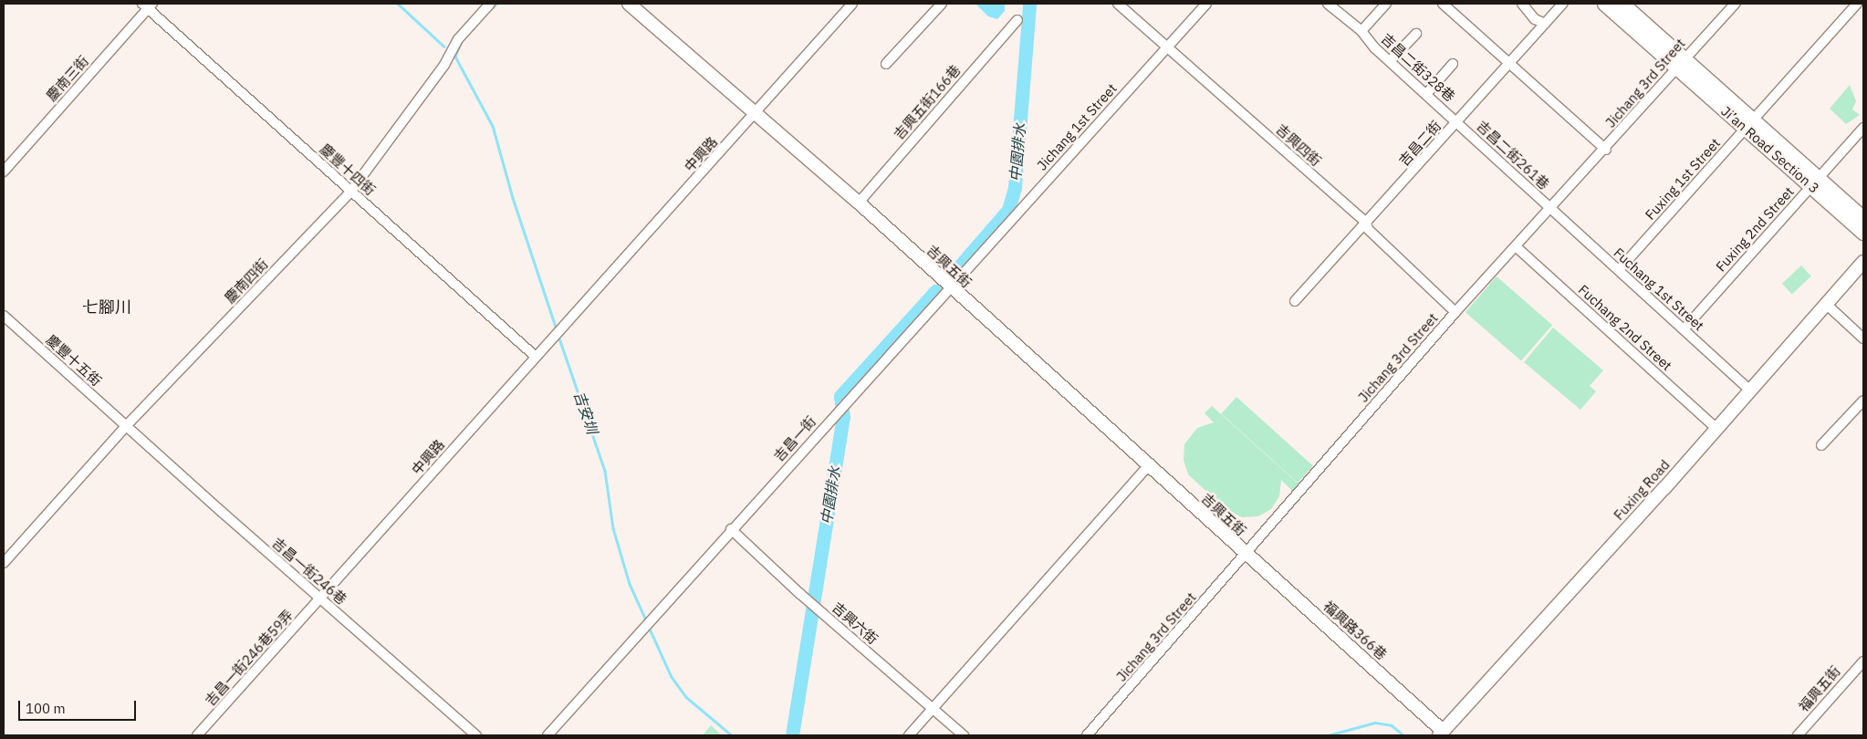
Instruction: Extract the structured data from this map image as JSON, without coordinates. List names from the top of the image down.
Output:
{
  "streets": {
    "main road": ["Ji’an Road Section 3"],
    "street": [
      "吉昌二街328巷",
      "慶南三街",
      "Jichang 3rd Street",
      "吉興五街166巷",
      "Jichang 1st Street",
      "吉昌二街",
      "吉興四街",
      "中興路",
      "吉昌二街261巷",
      "慶豐十四街",
      "Fuxing 1st Street",
      "Fuxing 2nd Street",
      "吉興五街",
      "慶南四街",
      "Fuchang 1st Street",
      "Fuchang 2nd Street",
      "慶豐十五街",
      "吉昌一街",
      "Fuxing Road",
      "吉昌一街246巷",
      "吉興六街",
      "福興路366巷",
      "吉昌一街246巷59弄",
      "福興五街"
    ]
  },
  "crossings": [
    ["吉昌二街328巷", "吉昌二街"],
    ["吉昌二街328巷", "吉昌二街261巷"],
    ["慶南三街", "慶豐十四街"],
    ["Jichang 3rd Street", "吉興四街"],
    ["Jichang 3rd Street", "Ji’an Road Section 3"],
    ["Jichang 3rd Street", "吉昌二街261巷"],
    ["Jichang 3rd Street", "吉興五街"],
    ["Jichang 3rd Street", "Fuchang 1st Street"],
    ["Jichang 3rd Street", "Fuchang 2nd Street"],
    ["Jichang 3rd Street", "福興路366巷"],
    ["吉興五街166巷", "吉興五街"],
    ["Jichang 1st Street", "吉興四街"],
    ["Jichang 1st Street", "吉興五街"],
    ["Jichang 1st Street", "吉昌一街"],
    ["吉昌二街", "吉興四街"],
    ["吉昌二街", "吉昌二街261巷"],
    ["Ji’an Road Section 3", "Fuxing 1st Street"],
    ["Ji’an Road Section 3", "Fuxing 2nd Street"],
    ["中興路", "慶豐十四街"],
    ["中興路", "吉興五街"],
    ["中興路", "吉昌一街246巷"],
    ["中興路", "吉昌一街246巷59弄"],
    ["吉昌二街261巷", "Fuchang 1st Street"],
    ["慶豐十四街", "慶南四街"],
    ["Fuxing 1st Street", "Fuchang 1st Street"],
    ["Fuxing 2nd Street", "Fuchang 1st Street"],
    ["吉興五街", "吉昌一街"],
    ["吉興五街", "福興路366巷"],
    ["慶南四街", "慶豐十五街"],
    ["慶南四街", "吉昌一街246巷"],
    ["Fuchang 1st Street", "Fuxing Road"],
    ["Fuchang 2nd Street", "Fuxing Road"],
    ["慶豐十五街", "吉昌一街246巷"],
    ["吉昌一街", "吉興六街"],
    ["Fuxing Road", "福興路366巷"],
    ["吉昌一街246巷", "吉昌一街246巷59弄"]
  ],
  "districts": ["七腳川"],
  "water": ["中園排水", "吉安圳"],
  "scale_bar": "100 m"
}
